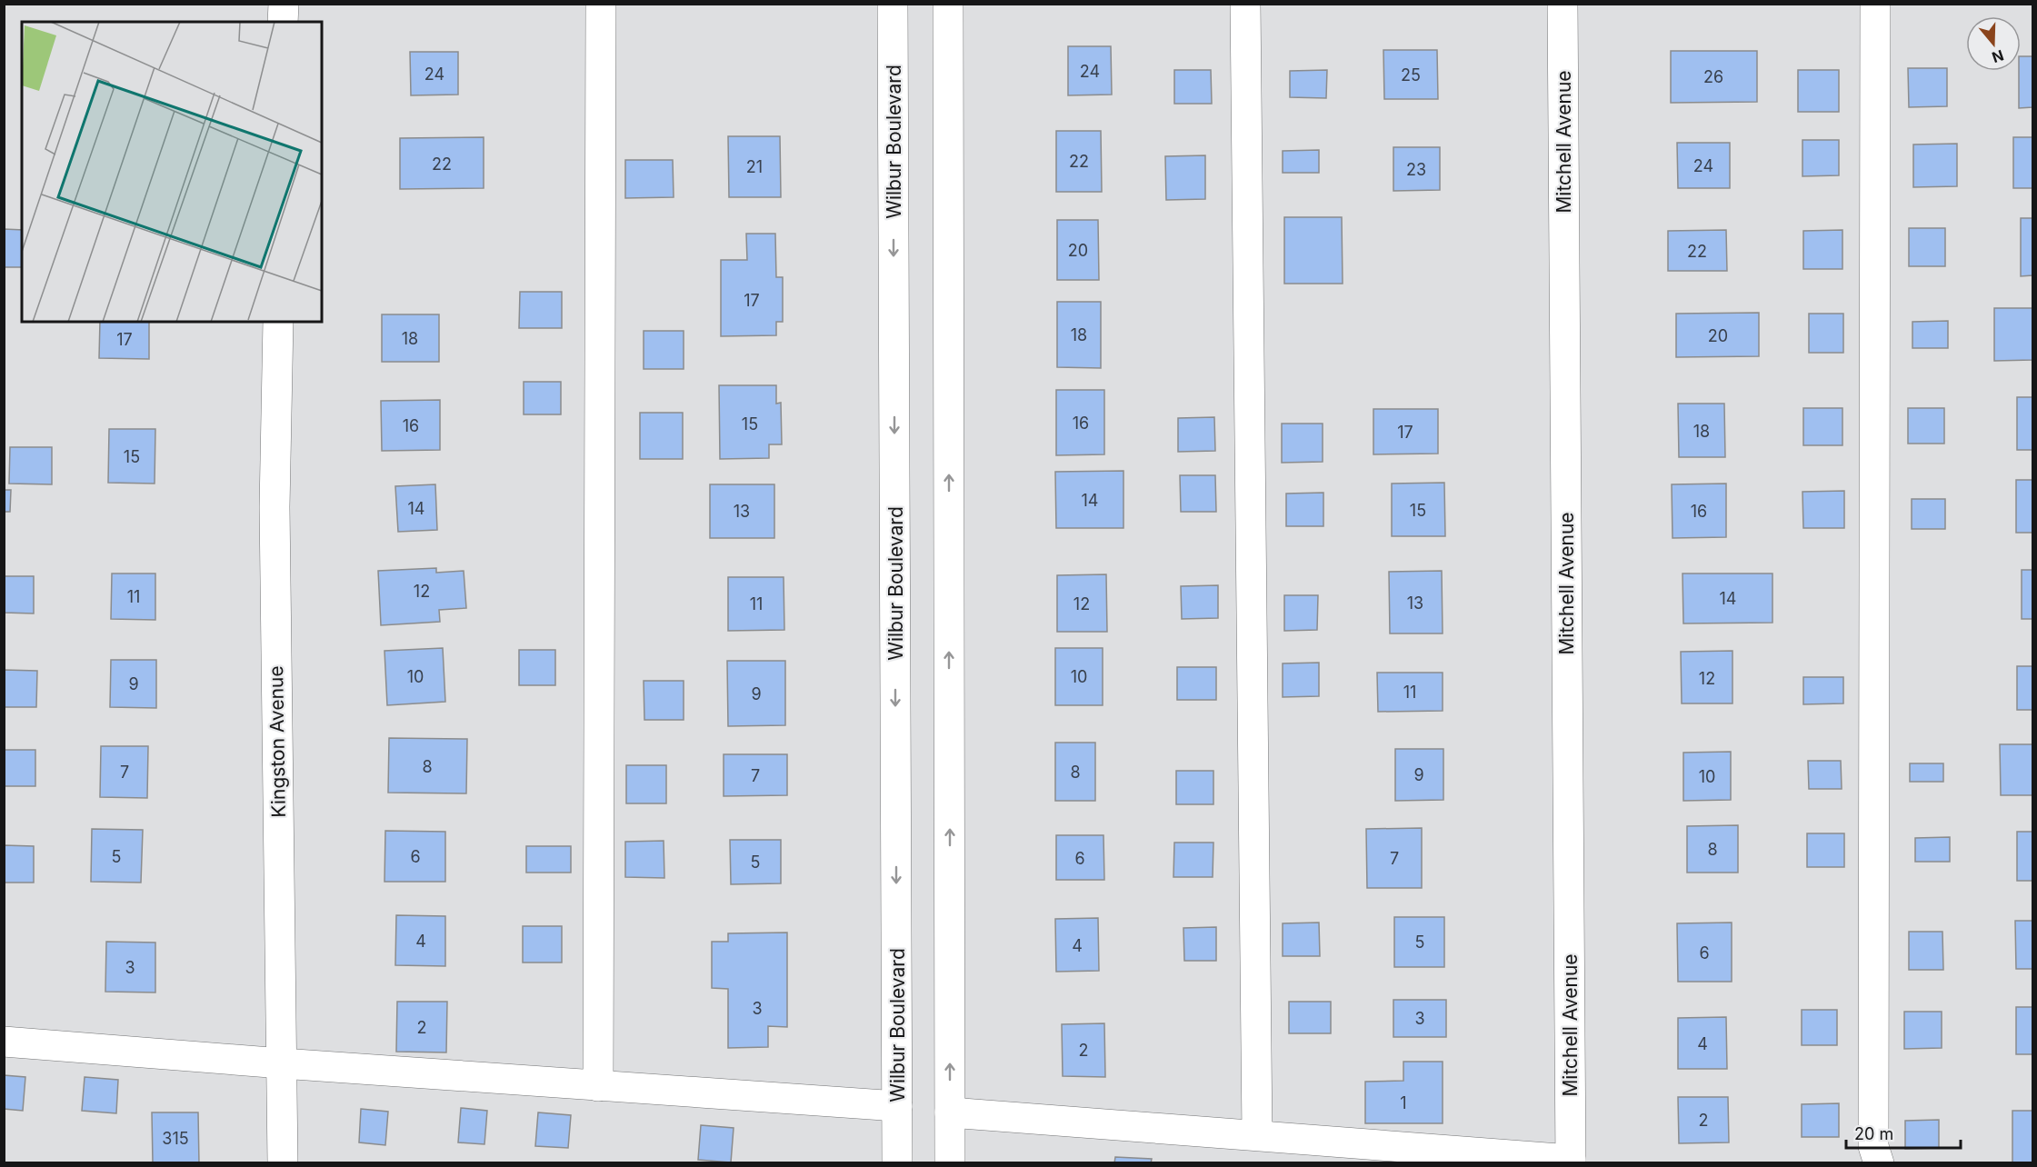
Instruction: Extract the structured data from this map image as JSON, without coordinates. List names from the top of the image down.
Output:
{
  "streets": {
    "street": ["Wilbur Boulevard", "Mitchell Avenue", "Kingston Avenue"]
  },
  "house_numbers": [
    "24",
    "24",
    "25",
    "26",
    "22",
    "22",
    "24",
    "21",
    "23",
    "20",
    "22",
    "17",
    "18",
    "20",
    "18",
    "17",
    "16",
    "15",
    "16",
    "18",
    "17",
    "15",
    "14",
    "14",
    "15",
    "13",
    "16",
    "12",
    "11",
    "14",
    "13",
    "11",
    "12",
    "10",
    "10",
    "12",
    "9",
    "11",
    "9",
    "8",
    "7",
    "8",
    "9",
    "7",
    "10",
    "8",
    "5",
    "6",
    "6",
    "7",
    "5",
    "4",
    "5",
    "4",
    "6",
    "3",
    "3",
    "3",
    "2",
    "4",
    "2",
    "1",
    "2",
    "315"
  ],
  "scale_bar": "20 m",
  "north": "bottom"
}
